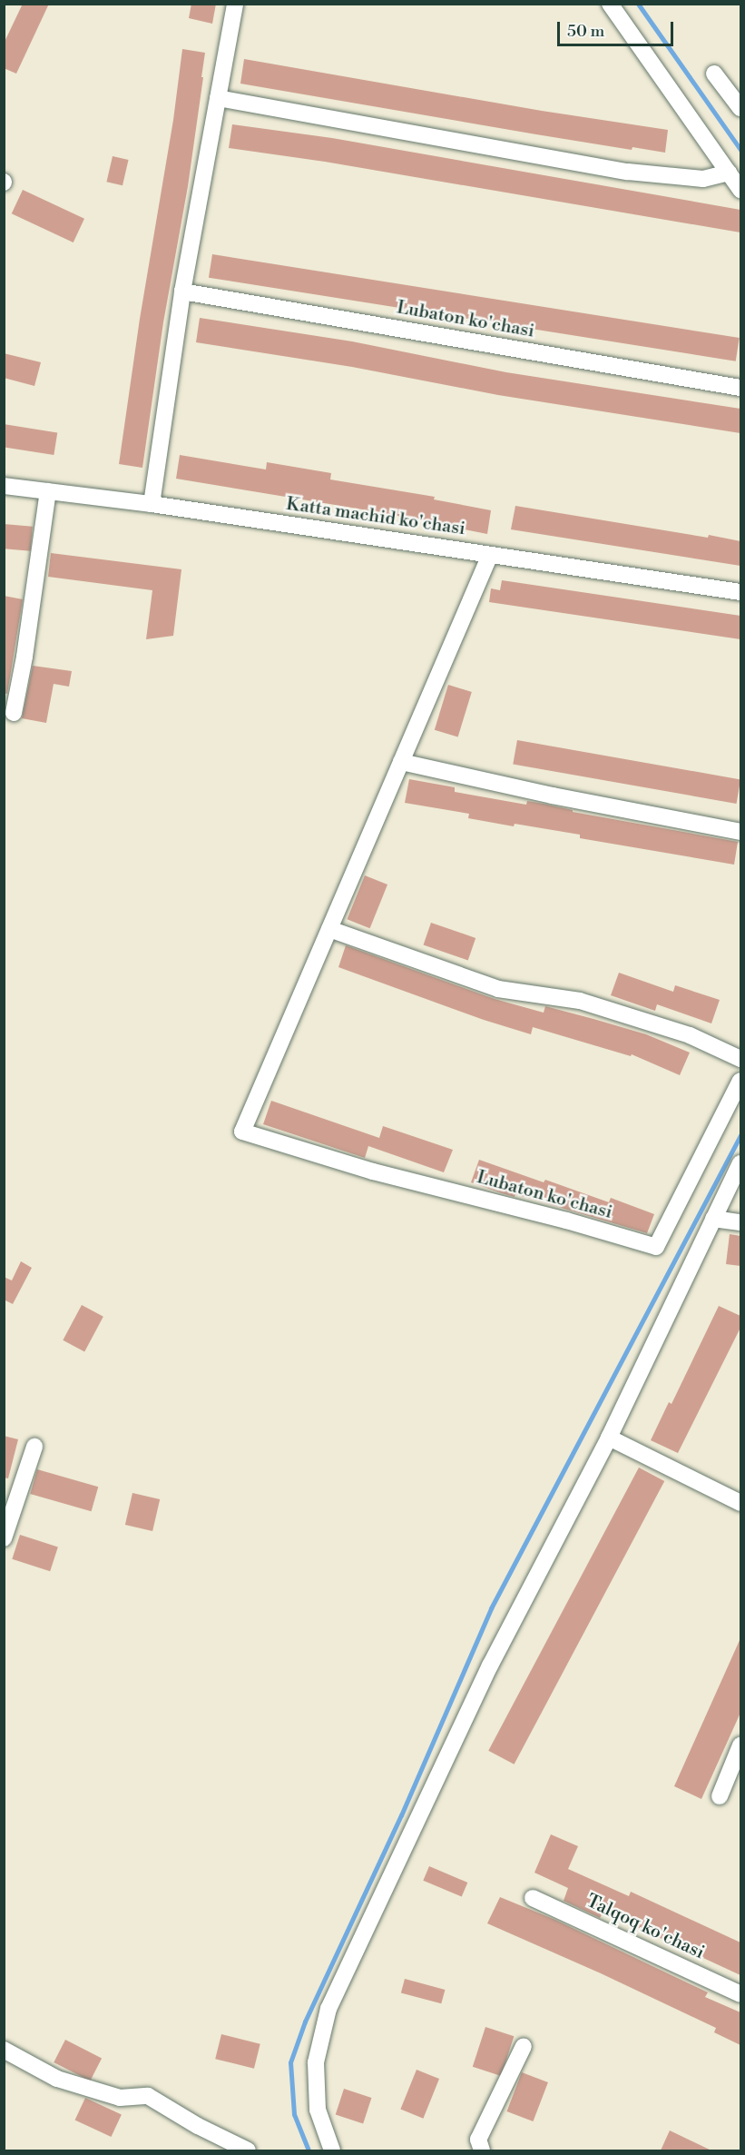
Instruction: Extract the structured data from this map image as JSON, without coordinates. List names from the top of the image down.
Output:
{
  "streets": {
    "street": ["Lubaton ko'chasi", "Katta machid ko'chasi", "Talqoq ko'chasi"]
  },
  "scale_bar": "50 m"
}
